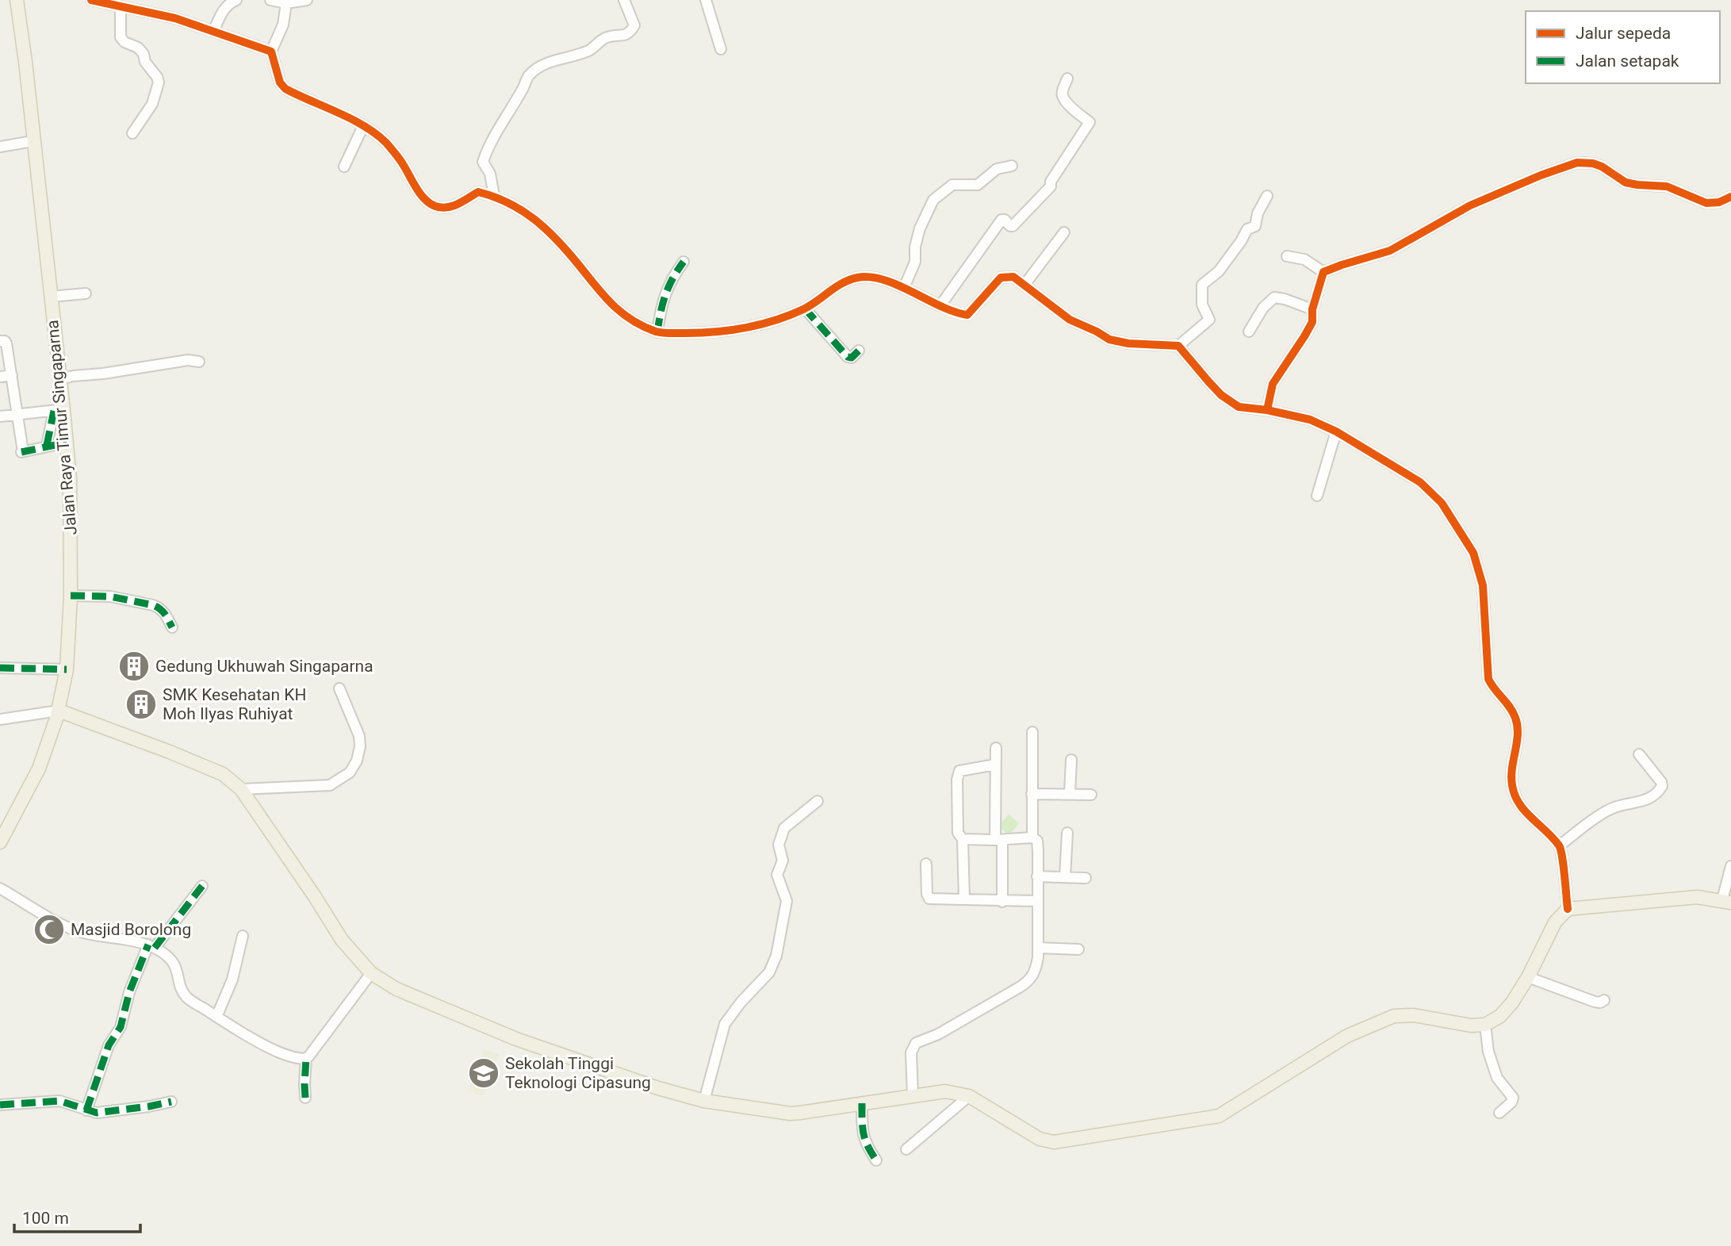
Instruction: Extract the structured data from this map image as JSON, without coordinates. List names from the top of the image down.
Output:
{
  "streets": {
    "main road": ["Jalan Raya Timur Singaparna"]
  },
  "places": {
    "building": ["Gedung Ukhuwah Singaparna", "SMK Kesehatan KH Moh Ilyas Ruhiyat"],
    "mosque": ["Masjid Borolong"],
    "school or university": ["Sekolah Tinggi Teknologi Cipasung"]
  },
  "legend": ["Jalur sepeda", "Jalan setapak"],
  "scale_bar": "100 m"
}
